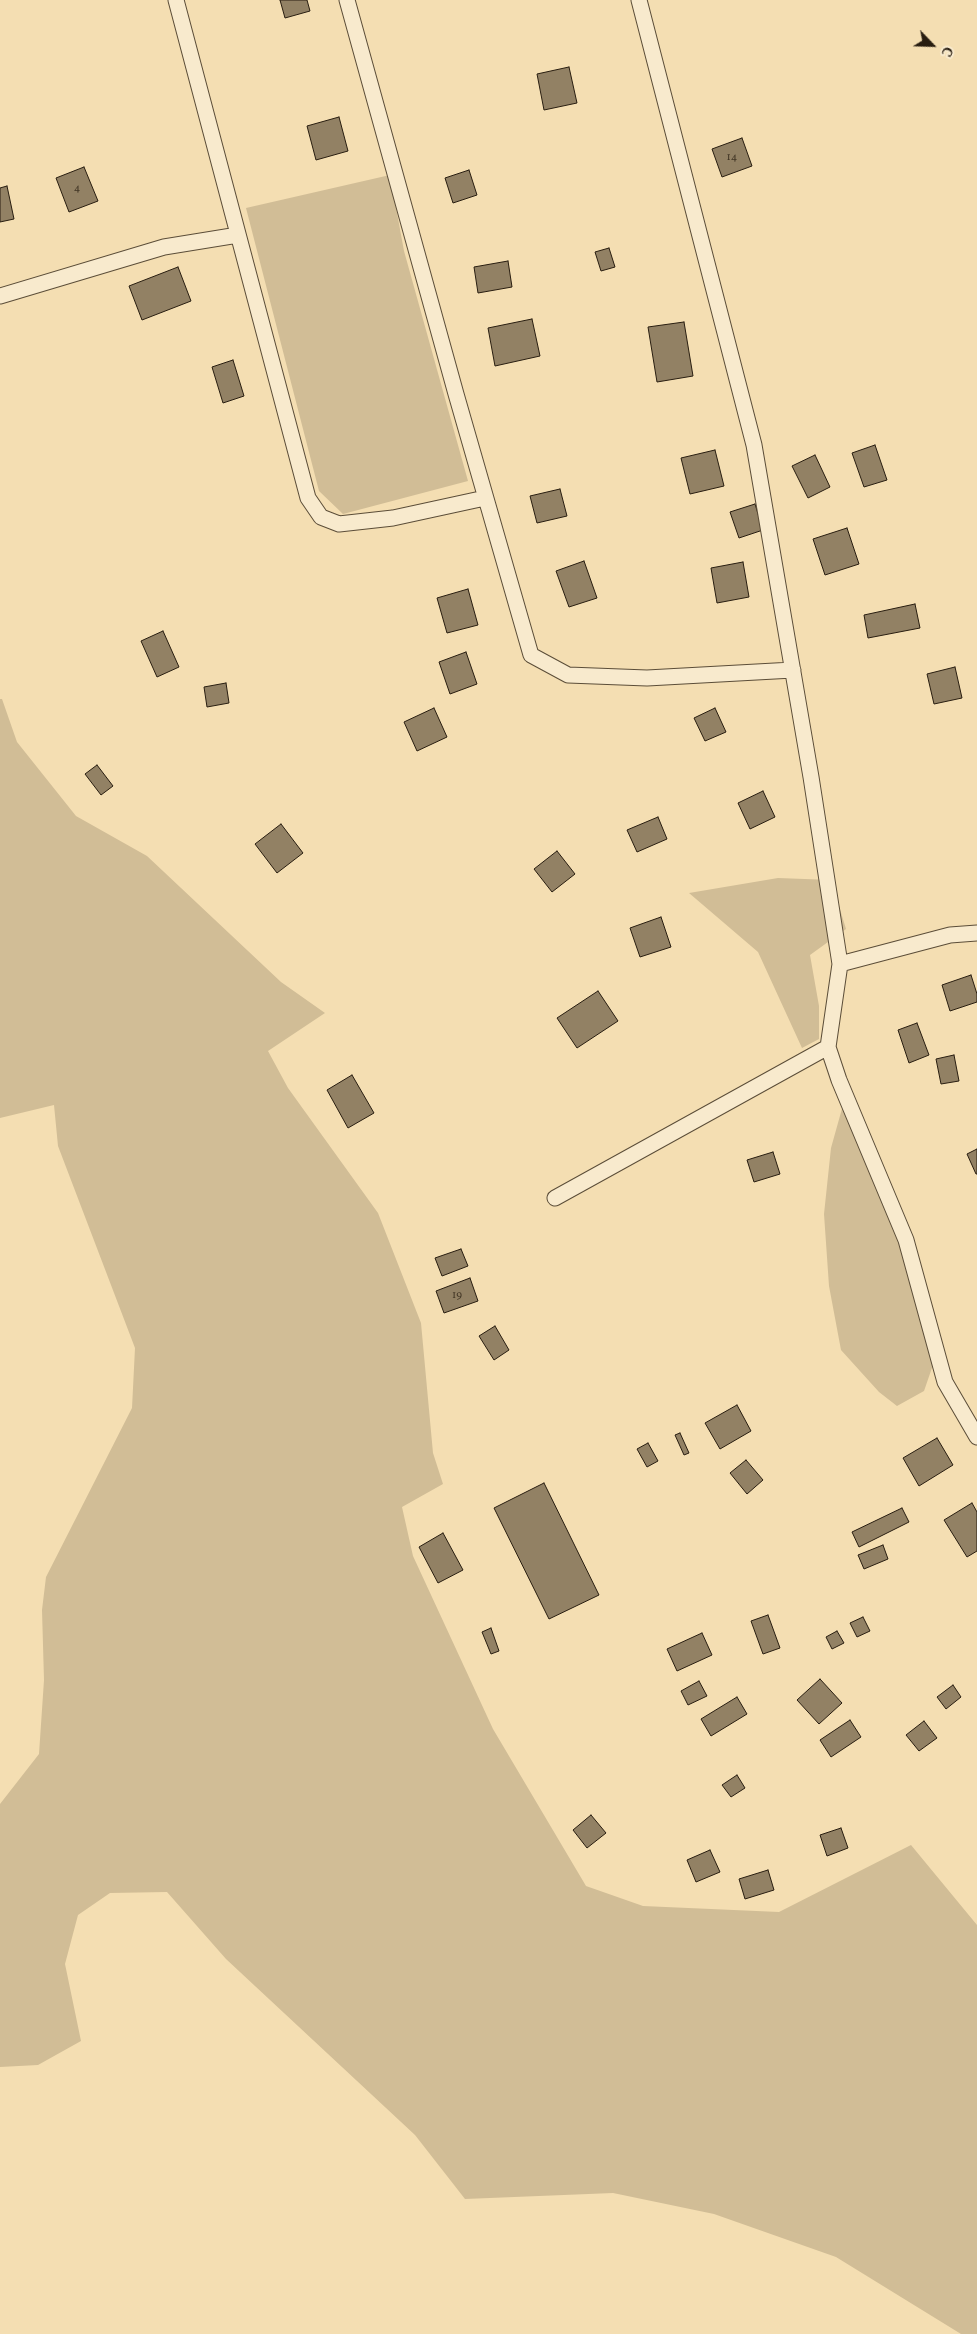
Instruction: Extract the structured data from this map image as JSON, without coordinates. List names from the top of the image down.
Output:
{
  "house_numbers": ["14", "4", "19"],
  "north": "bottom right"
}
